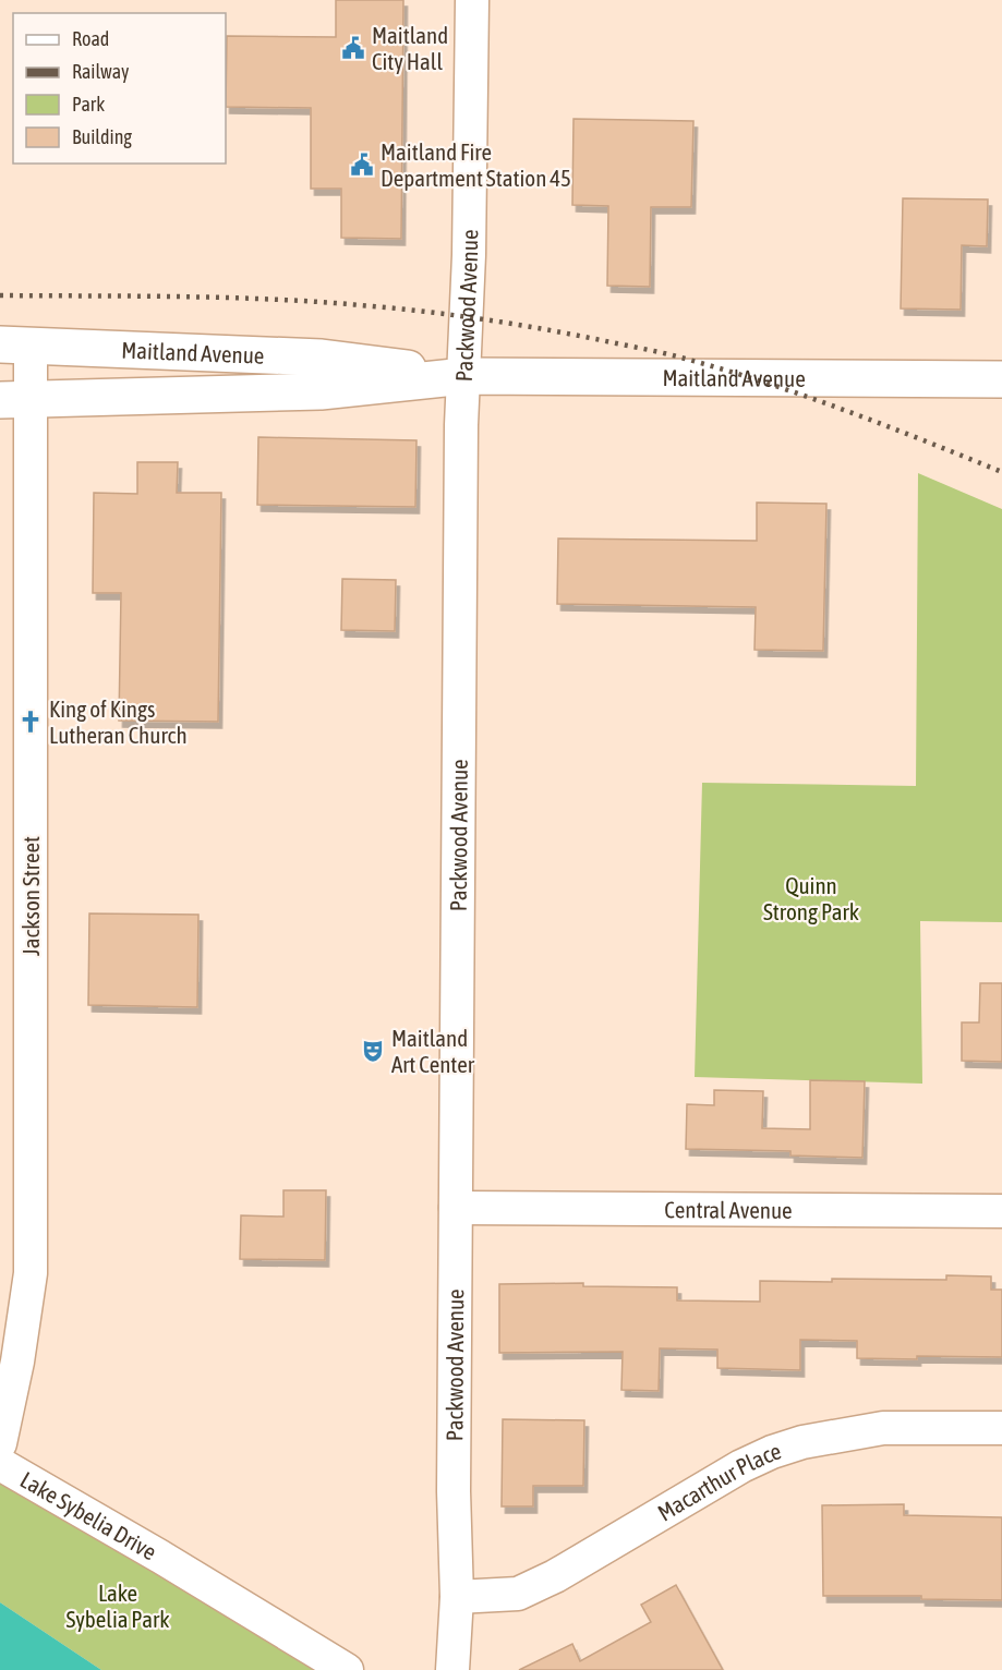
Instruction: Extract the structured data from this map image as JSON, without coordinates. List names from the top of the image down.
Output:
{
  "streets": {
    "main road": ["Maitland Avenue"],
    "street": [
      "Packwood Avenue",
      "Jackson Street",
      "Central Avenue",
      "Macarthur Place",
      "Lake Sybelia Drive"
    ]
  },
  "crossings": [
    ["Packwood Avenue", "Maitland Avenue"],
    ["Packwood Avenue", "Central Avenue"],
    ["Packwood Avenue", "Macarthur Place"],
    ["Maitland Avenue", "Jackson Street"]
  ],
  "parks": ["Quinn Strong Park", "Lake Sybelia Park"],
  "places": {
    "public building": ["Maitland City Hall", "Maitland Fire Department Station 45"],
    "church": ["King of Kings Lutheran Church"],
    "theatre": ["Maitland Art Center"]
  },
  "legend": [
    "Road",
    "Railway",
    "Park",
    "Building"
  ]
}
